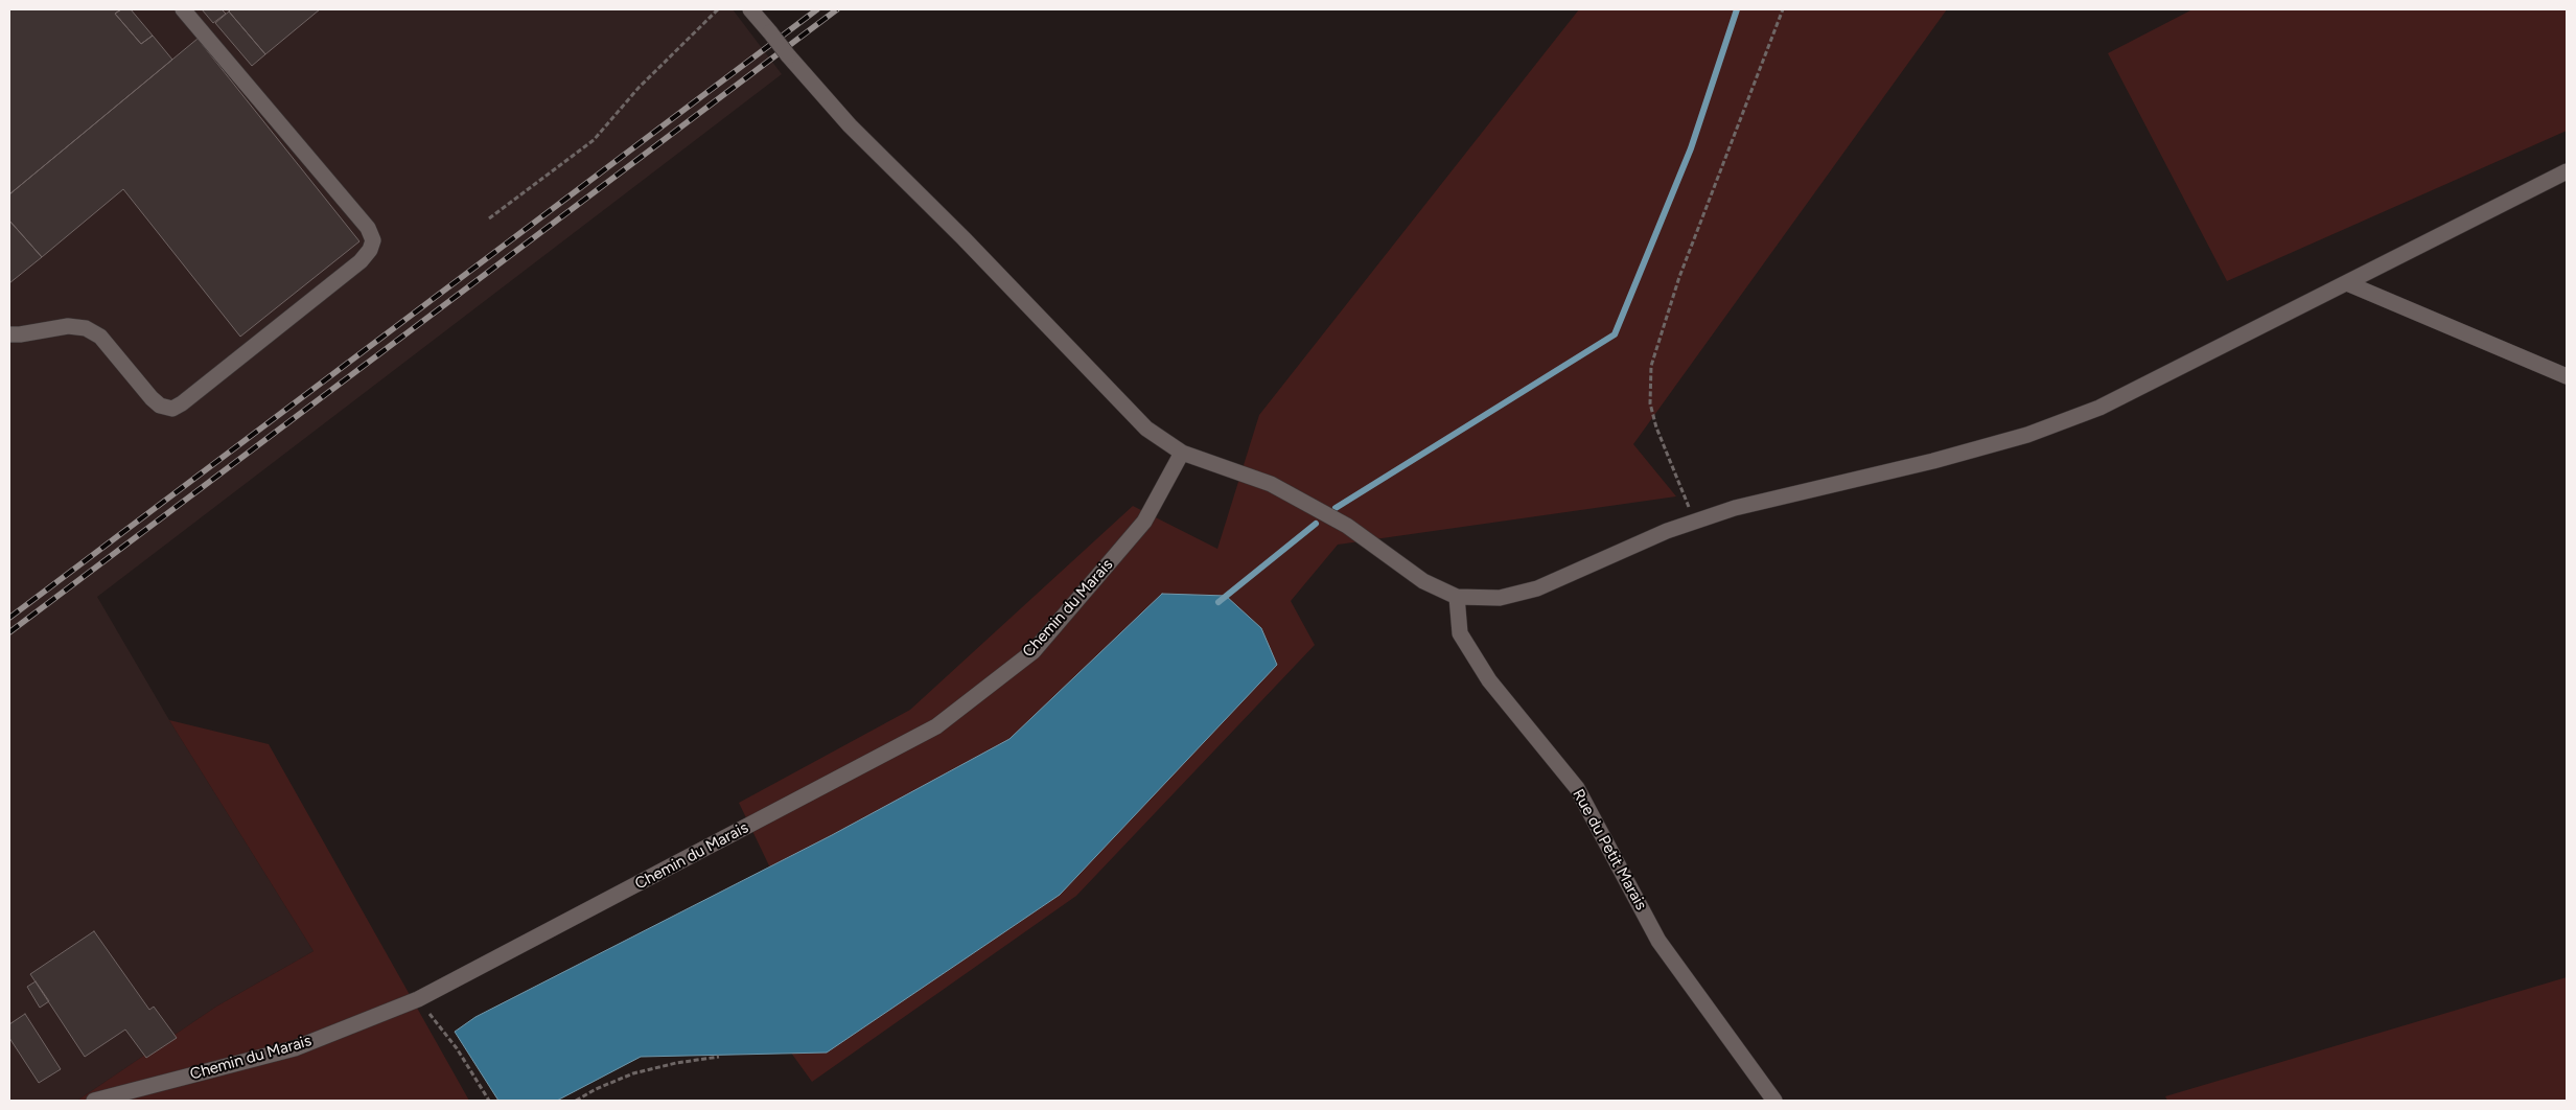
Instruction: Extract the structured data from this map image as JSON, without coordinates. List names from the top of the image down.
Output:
{
  "streets": {
    "street": ["Chemin du Marais", "Rue du Petit Marais"]
  }
}
